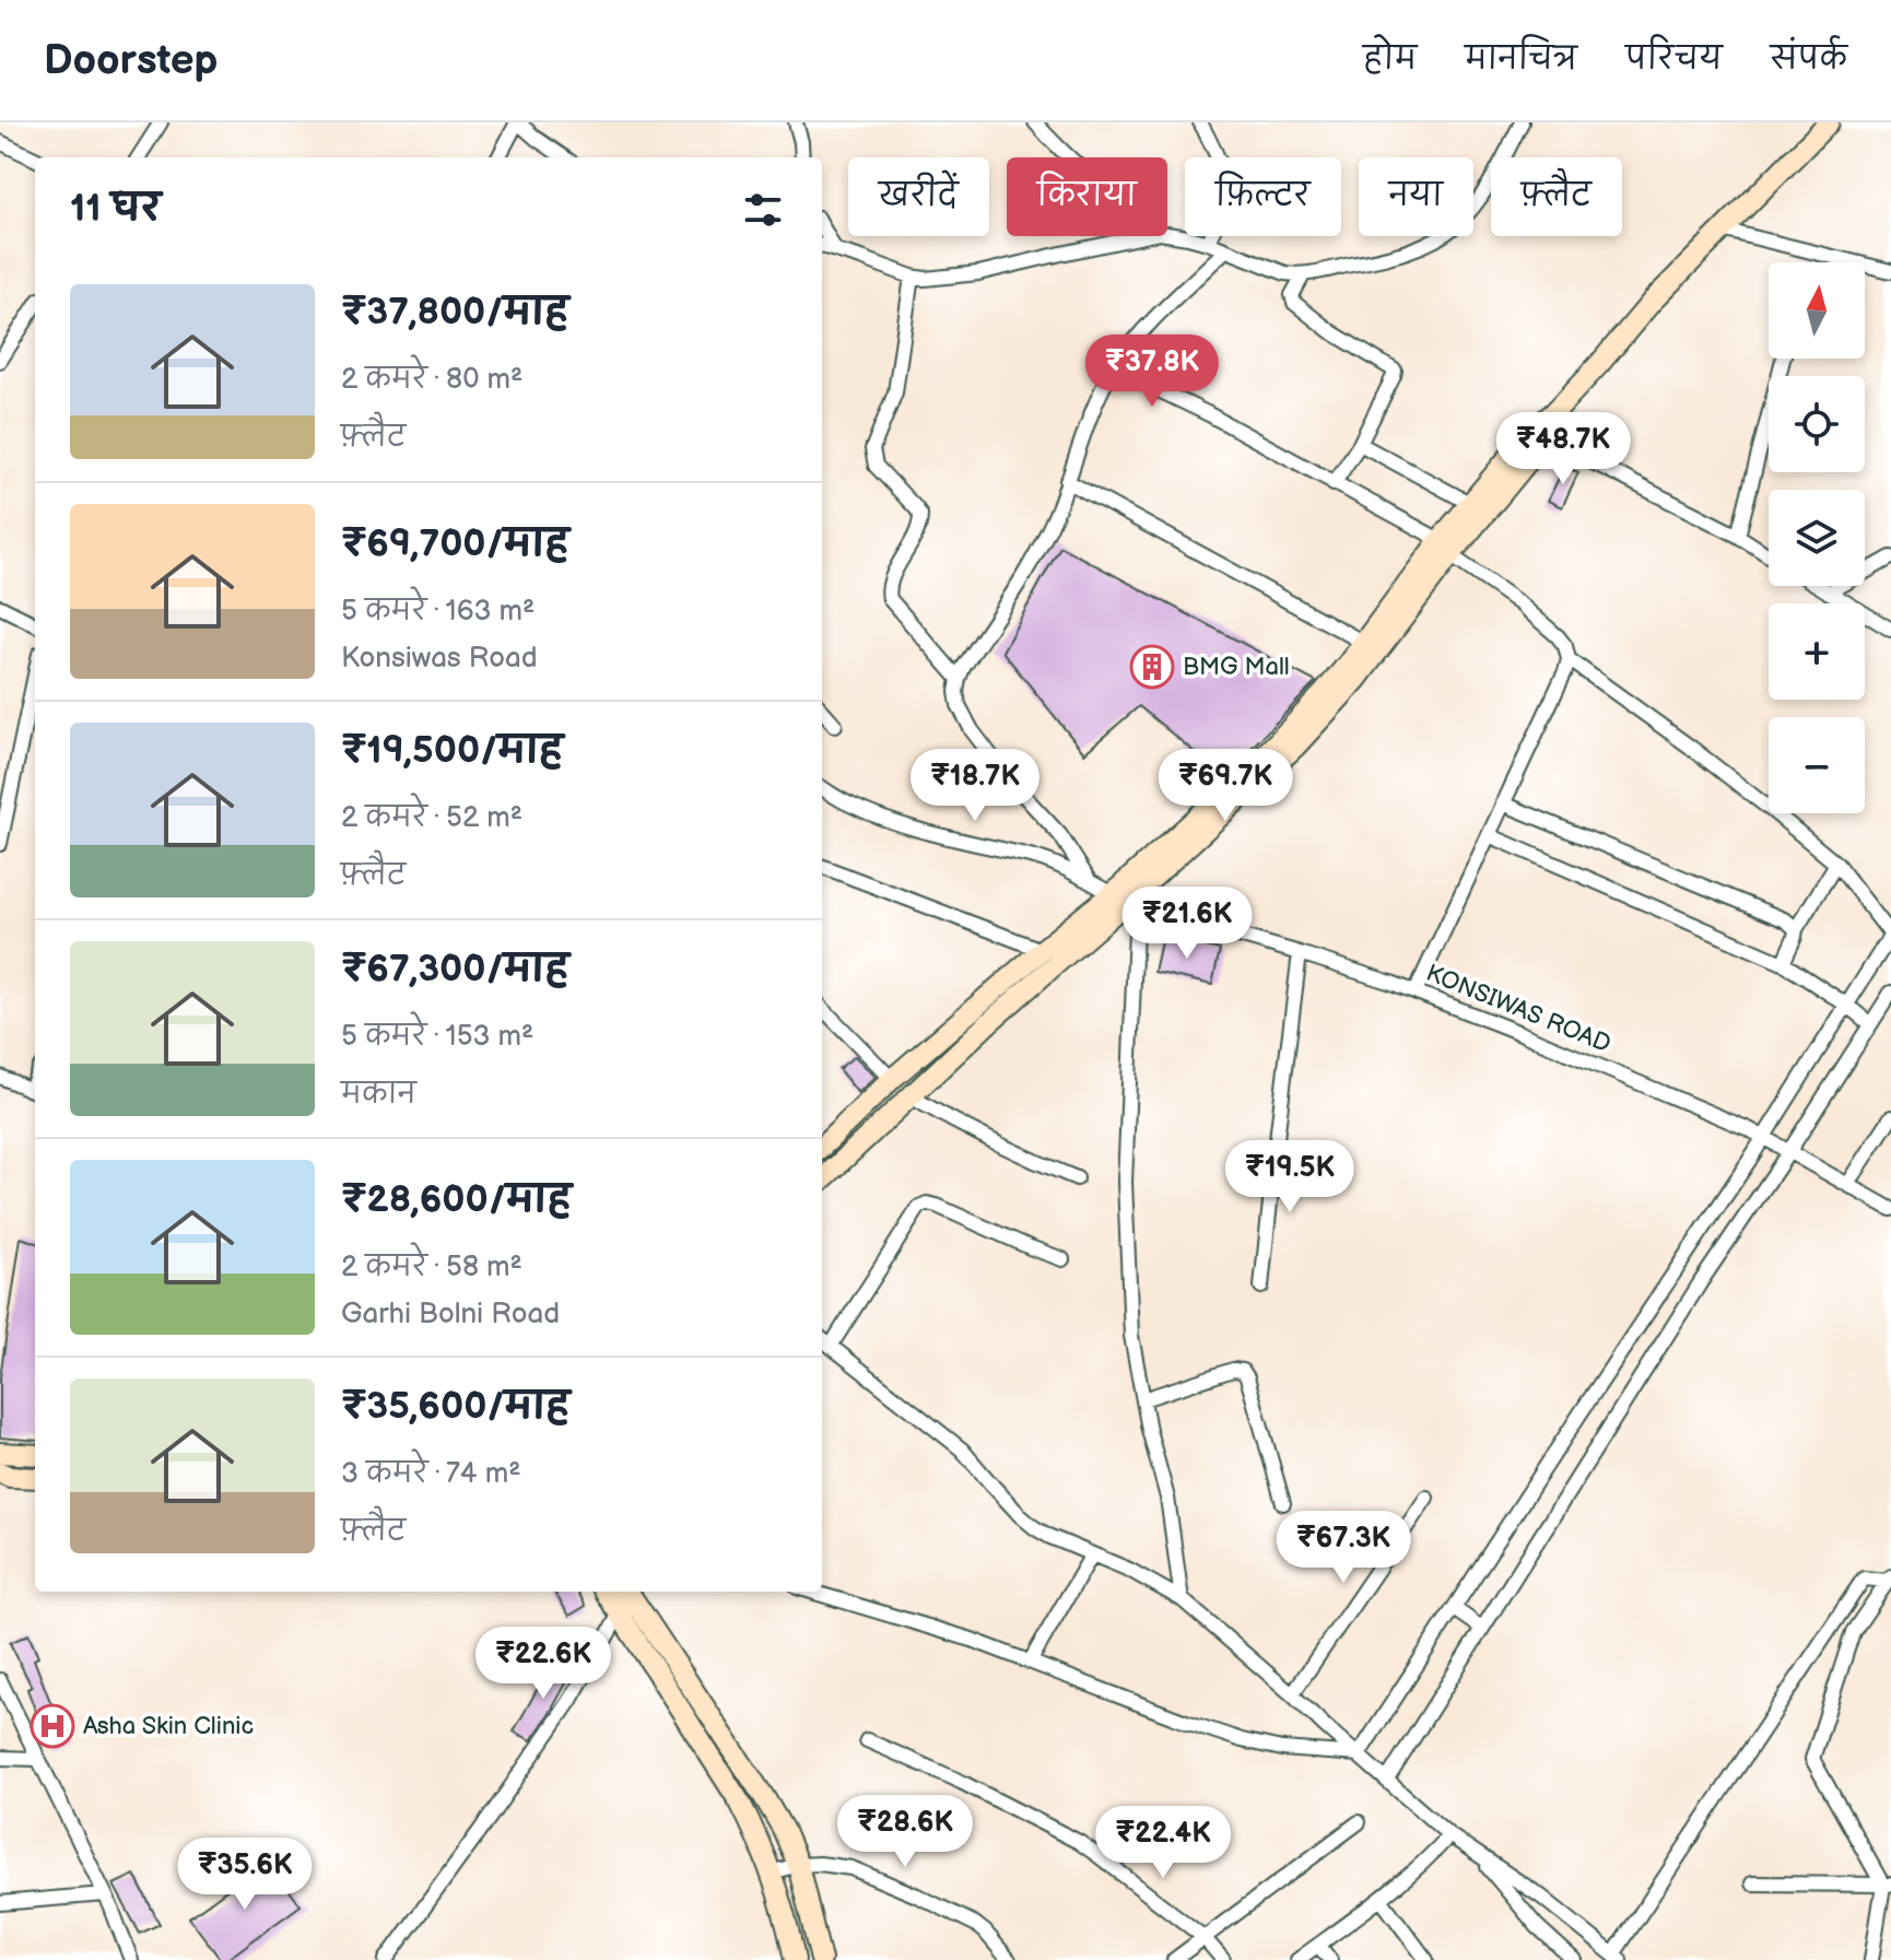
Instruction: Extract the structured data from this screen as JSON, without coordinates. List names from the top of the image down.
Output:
{
  "streets": {
    "street": ["KONSIWAS ROAD"]
  },
  "places": {
    "building": ["BMG Mall"],
    "hospital": ["Asha Skin Clinic"]
  },
  "north": "top",
  "page": {
    "header": "Doorstep",
    "nav": [
      "होम",
      "मानचित्र",
      "परिचय",
      "संपर्क"
    ],
    "chip": [
      "खरीदें",
      "किराया",
      "फ़िल्टर",
      "नया",
      "फ़्लैट"
    ],
    "heading": "11 घर",
    "map_buttons": ["+", "−"],
    "list": [
      {
        "name": "₹37,800/माह",
        "note": "2 कमरे · 80 m² · फ़्लैट"
      },
      {
        "name": "₹69,700/माह",
        "note": "5 कमरे · 163 m² · Konsiwas Road"
      },
      {
        "name": "₹19,500/माह",
        "note": "2 कमरे · 52 m² · फ़्लैट"
      },
      {
        "name": "₹67,300/माह",
        "note": "5 कमरे · 153 m² · मकान"
      },
      {
        "name": "₹28,600/माह",
        "note": "2 कमरे · 58 m² · Garhi Bolni Road"
      },
      {
        "name": "₹35,600/माह",
        "note": "3 कमरे · 74 m² · फ़्लैट"
      }
    ],
    "price": [
      "₹37.8K",
      "₹48.7K",
      "₹18.7K",
      "₹69.7K",
      "₹21.6K",
      "₹19.5K",
      "₹67.3K",
      "₹22.6K",
      "₹28.6K",
      "₹22.4K",
      "₹35.6K"
    ]
  }
}
